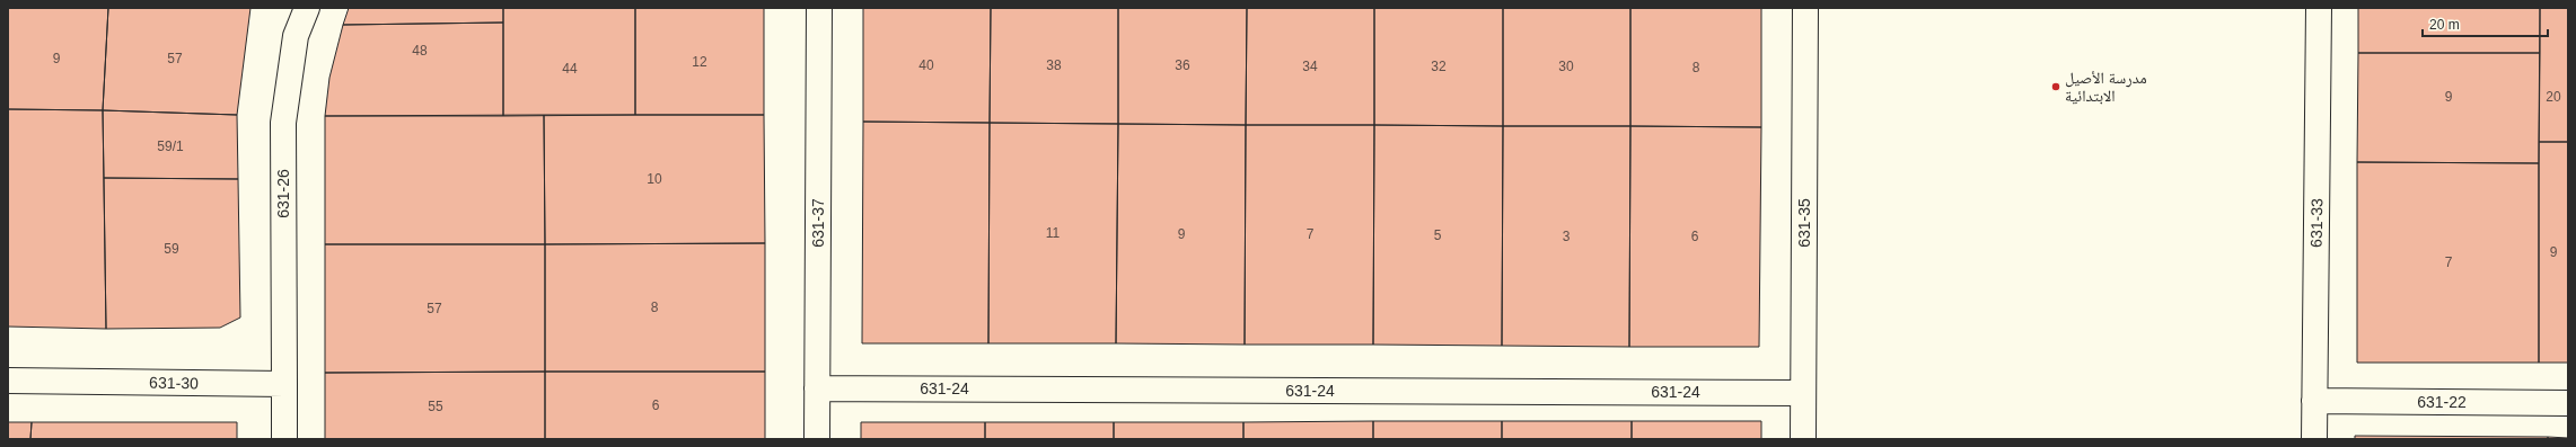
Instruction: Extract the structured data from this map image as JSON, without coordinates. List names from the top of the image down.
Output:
{
  "streets": {
    "street": [
      "631-26",
      "631-37",
      "631-35",
      "631-33",
      "631-30",
      "631-24",
      "631-22"
    ]
  },
  "crossings": [
    ["631-26", "631-30"],
    ["631-37", "631-24"],
    ["631-35", "631-24"],
    ["631-33", "631-22"]
  ],
  "places": ["مدرسة الأصيل الابتدائية"],
  "house_numbers": [
    "48",
    "9",
    "57",
    "12",
    "40",
    "38",
    "36",
    "34",
    "32",
    "30",
    "8",
    "44",
    "9",
    "20",
    "59/1",
    "10",
    "11",
    "9",
    "7",
    "5",
    "3",
    "6",
    "59",
    "9",
    "7",
    "8",
    "57",
    "6",
    "55"
  ],
  "scale_bar": "20 m"
}
